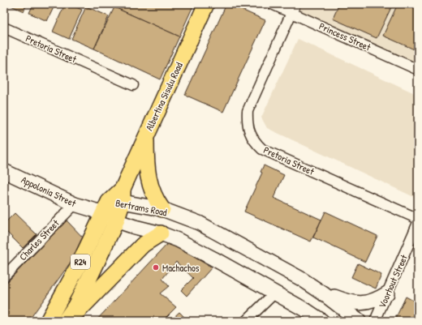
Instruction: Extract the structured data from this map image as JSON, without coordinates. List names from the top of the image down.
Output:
{
  "streets": {
    "main road": [
      "Albertina Sisulu Road",
      "Appolonia Street",
      "Bertrams Road",
      "R24"
    ],
    "street": [
      "Princess Street",
      "Pretoria Street",
      "Charles Street",
      "Voorhout Street"
    ]
  },
  "crossings": [
    ["Princess Street", "Pretoria Street"],
    ["Pretoria Street", "Voorhout Street"],
    ["Albertina Sisulu Road", "Appolonia Street"],
    ["Albertina Sisulu Road", "Bertrams Road"],
    ["Appolonia Street", "Bertrams Road"],
    ["Appolonia Street", "Charles Street"]
  ],
  "places": ["Machachos"]
}
